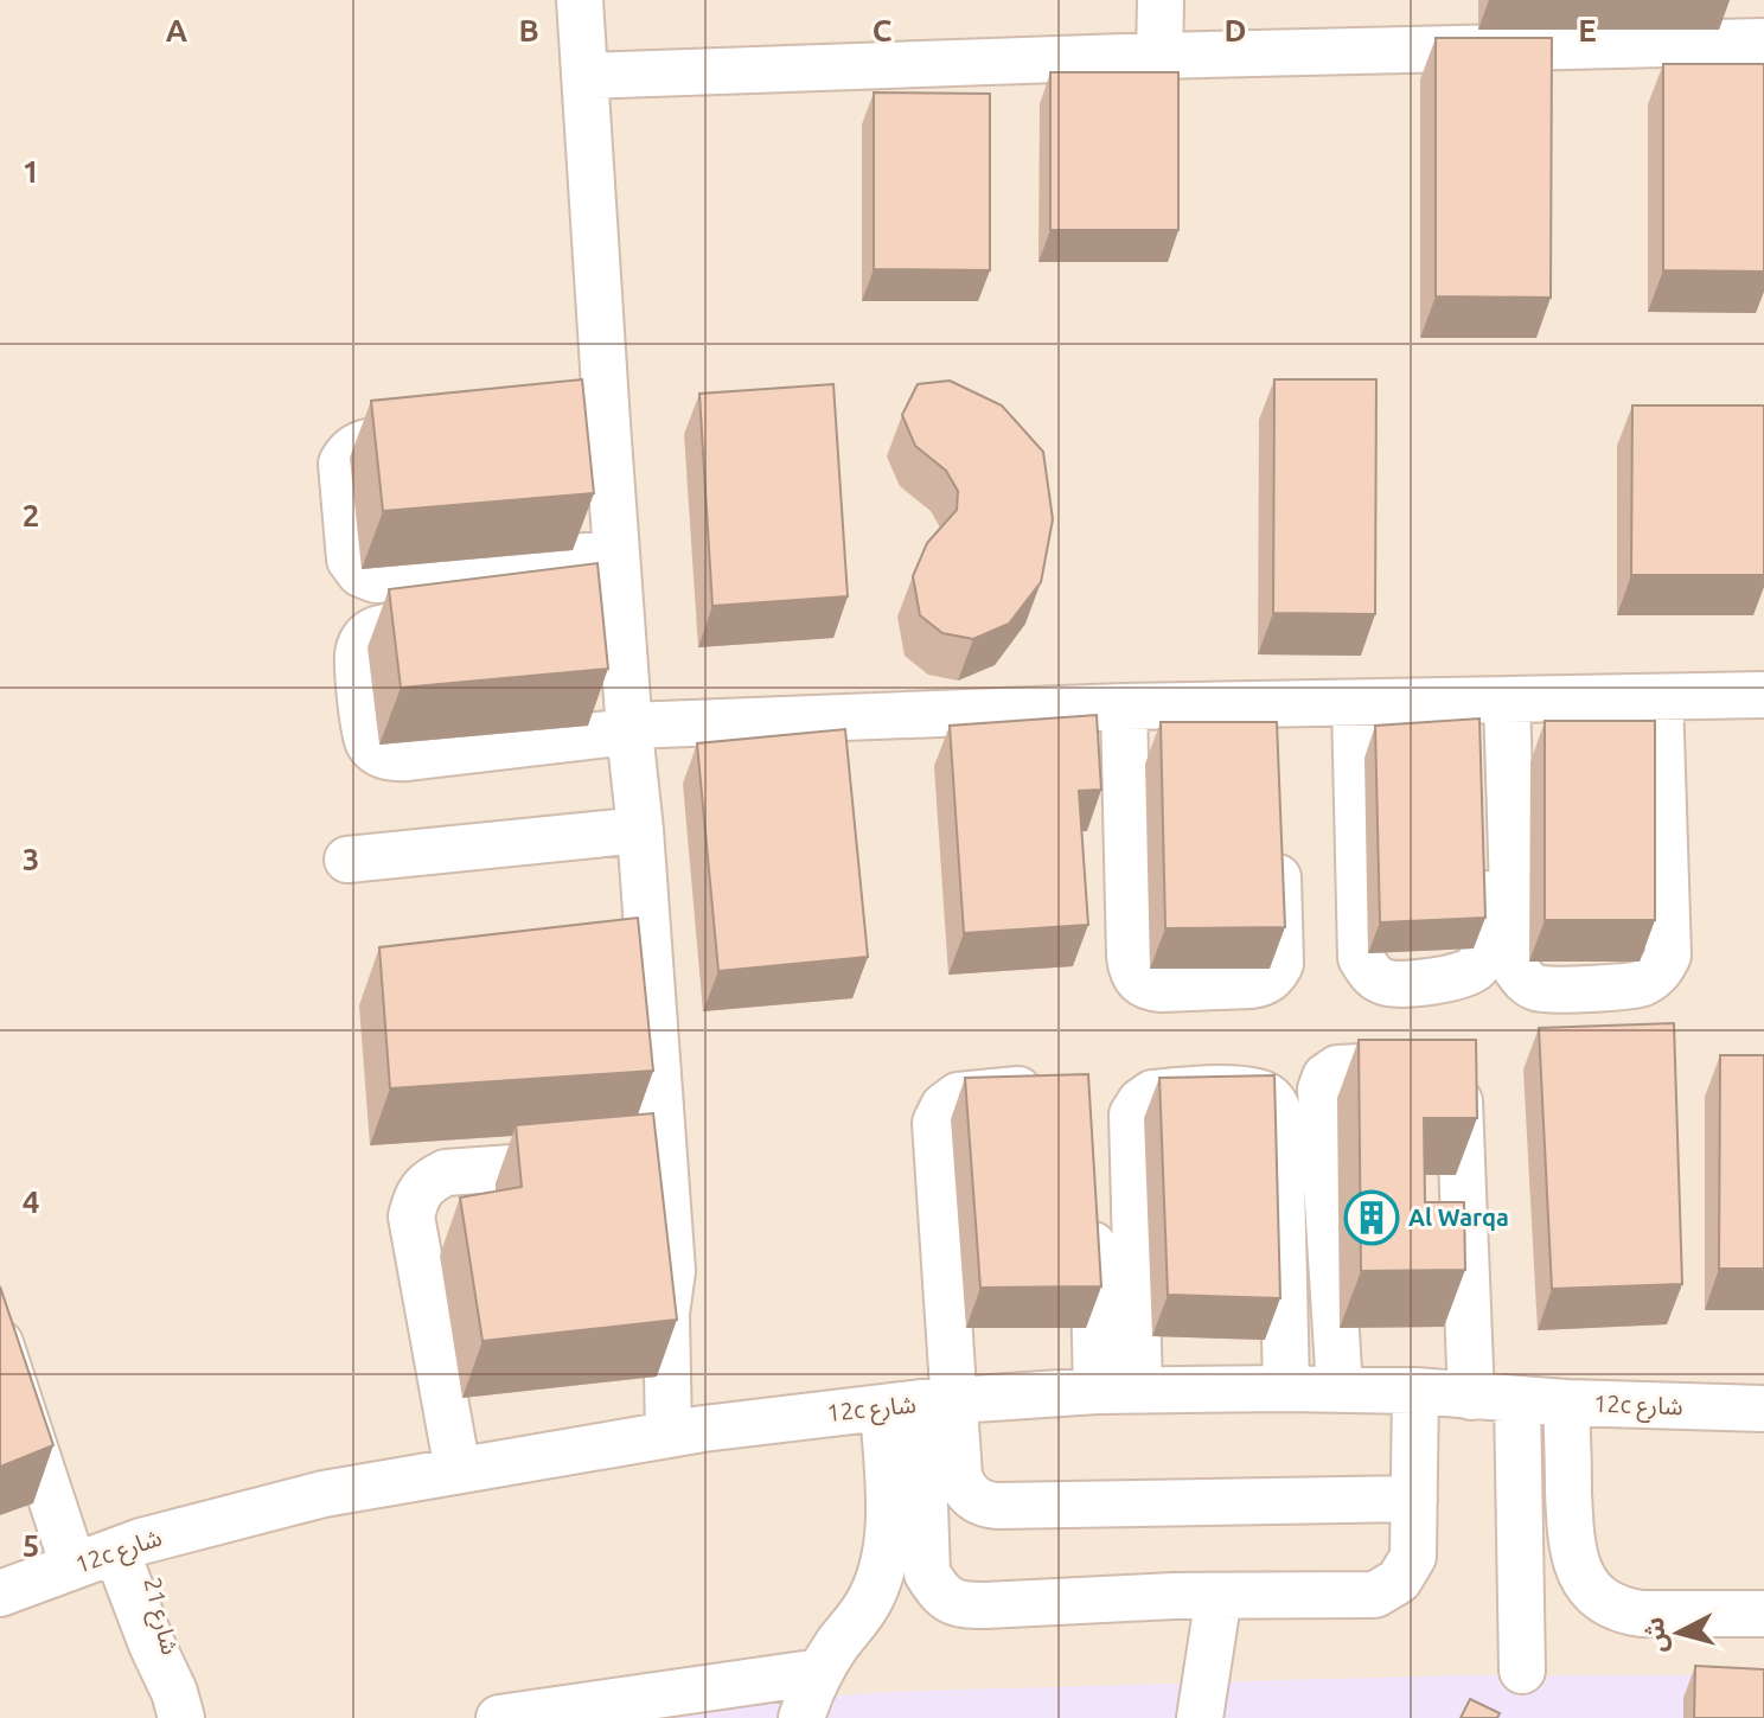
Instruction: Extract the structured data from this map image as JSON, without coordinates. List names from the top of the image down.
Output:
{
  "streets": {
    "street": ["12c شارع", "شارع 21"]
  },
  "crossings": [
    ["12c شارع", "شارع 21"]
  ],
  "places": {
    "building": ["Al Warqa"]
  },
  "north": "left",
  "grid": {
    "columns": [
      "A",
      "B",
      "C",
      "D",
      "E"
    ],
    "rows": [
      "1",
      "2",
      "3",
      "4",
      "5"
    ]
  }
}
